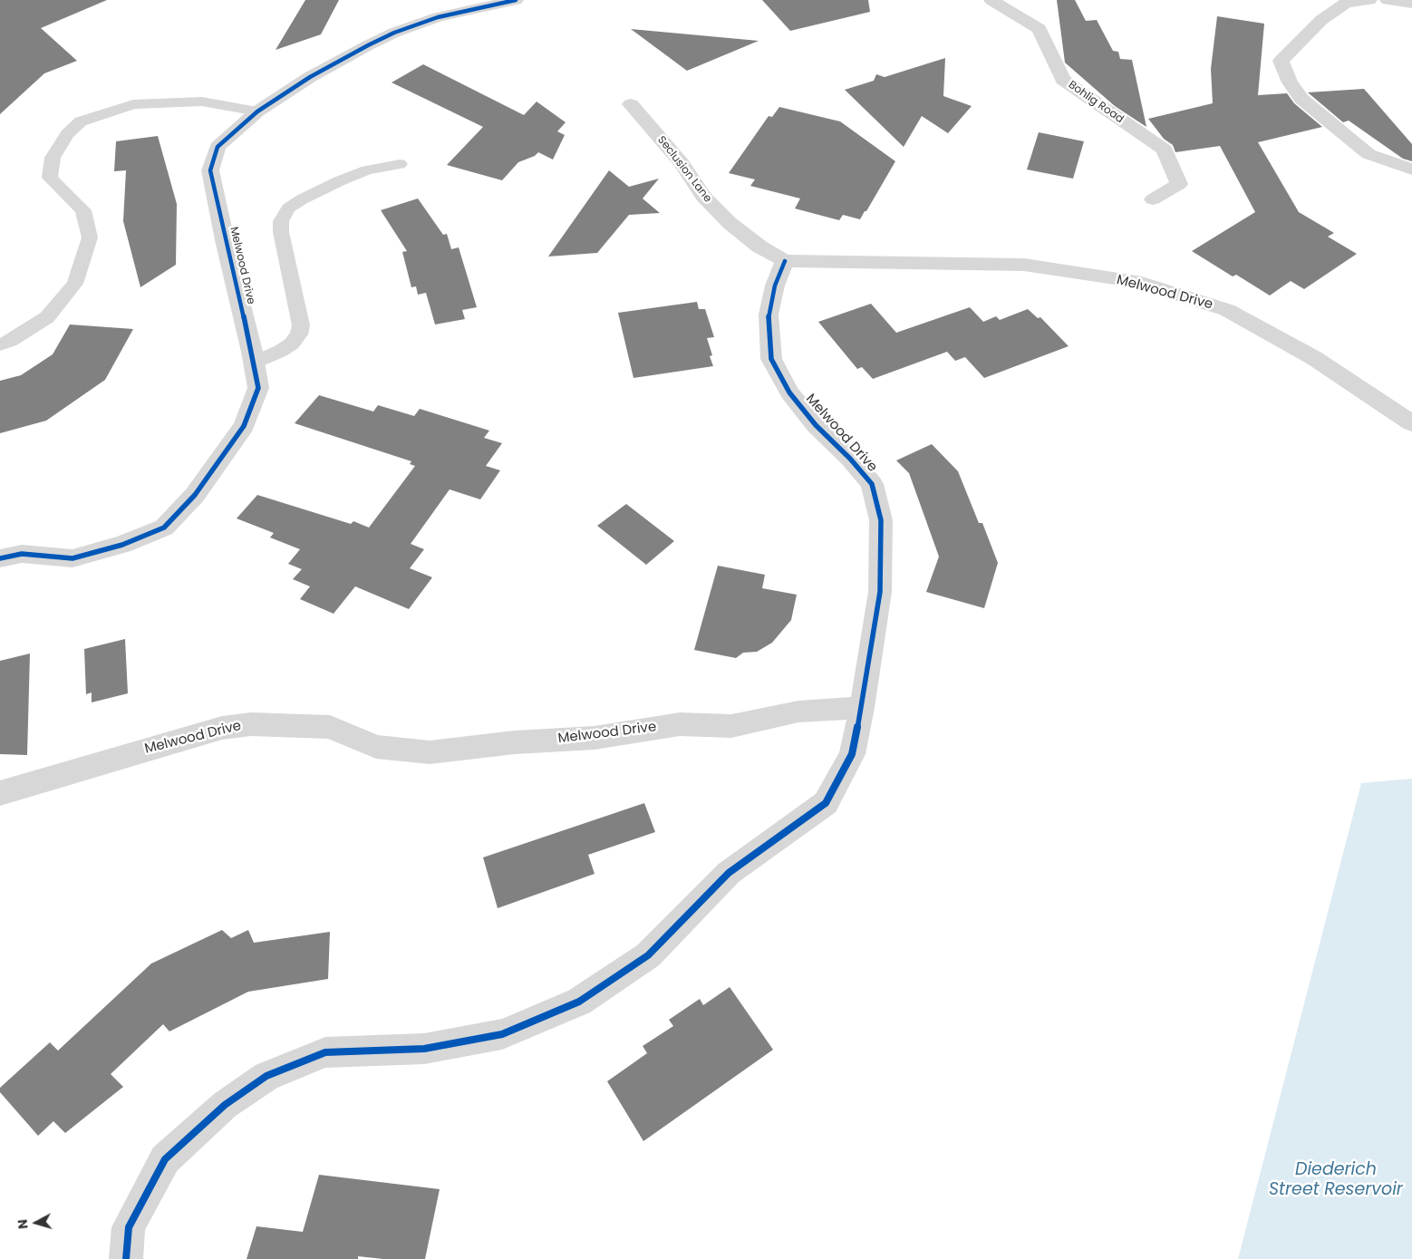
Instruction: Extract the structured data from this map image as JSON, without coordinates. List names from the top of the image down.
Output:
{
  "streets": {
    "street": ["Bohlig Road", "Seclusion Lane", "Melwood Drive"]
  },
  "crossings": [
    ["Seclusion Lane", "Melwood Drive"]
  ],
  "water": ["Diederich Street Reservoir"],
  "north": "left"
}
